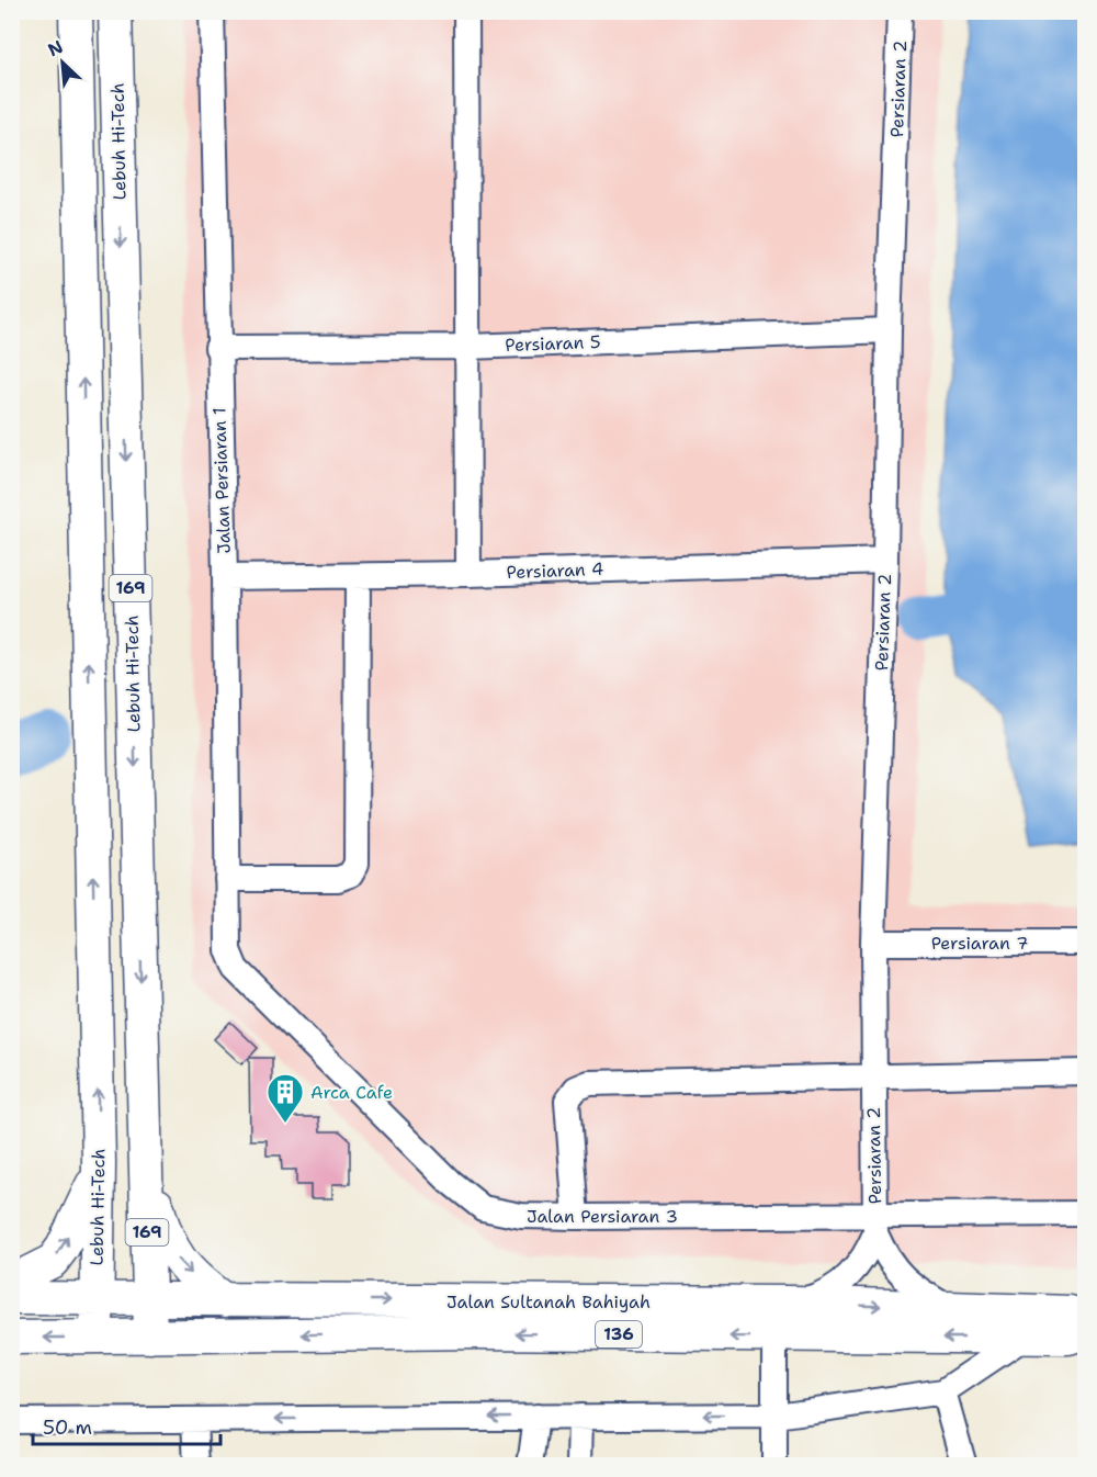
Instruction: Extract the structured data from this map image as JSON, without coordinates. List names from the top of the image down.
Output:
{
  "streets": {
    "main road": [
      "Lebuh Hi-Tech",
      "169",
      "Jalan Sultanah Bahiyah",
      "136"
    ],
    "street": [
      "Persiaran 2",
      "Persiaran 5",
      "Jalan Persiaran 1",
      "Persiaran 4",
      "Persiaran 7",
      "Jalan Persiaran 3"
    ]
  },
  "crossings": [
    ["Persiaran 2", "Persiaran 5"],
    ["Persiaran 2", "Persiaran 4"],
    ["Persiaran 2", "Persiaran 7"],
    ["Persiaran 2", "Jalan Persiaran 3"],
    ["Lebuh Hi-Tech", "Jalan Sultanah Bahiyah"],
    ["Persiaran 5", "Jalan Persiaran 1"],
    ["Jalan Persiaran 1", "Persiaran 4"],
    ["Jalan Persiaran 1", "Jalan Persiaran 3"]
  ],
  "places": {
    "building": ["Arca Cafe"]
  },
  "scale_bar": "50 m",
  "north": "top left"
}
